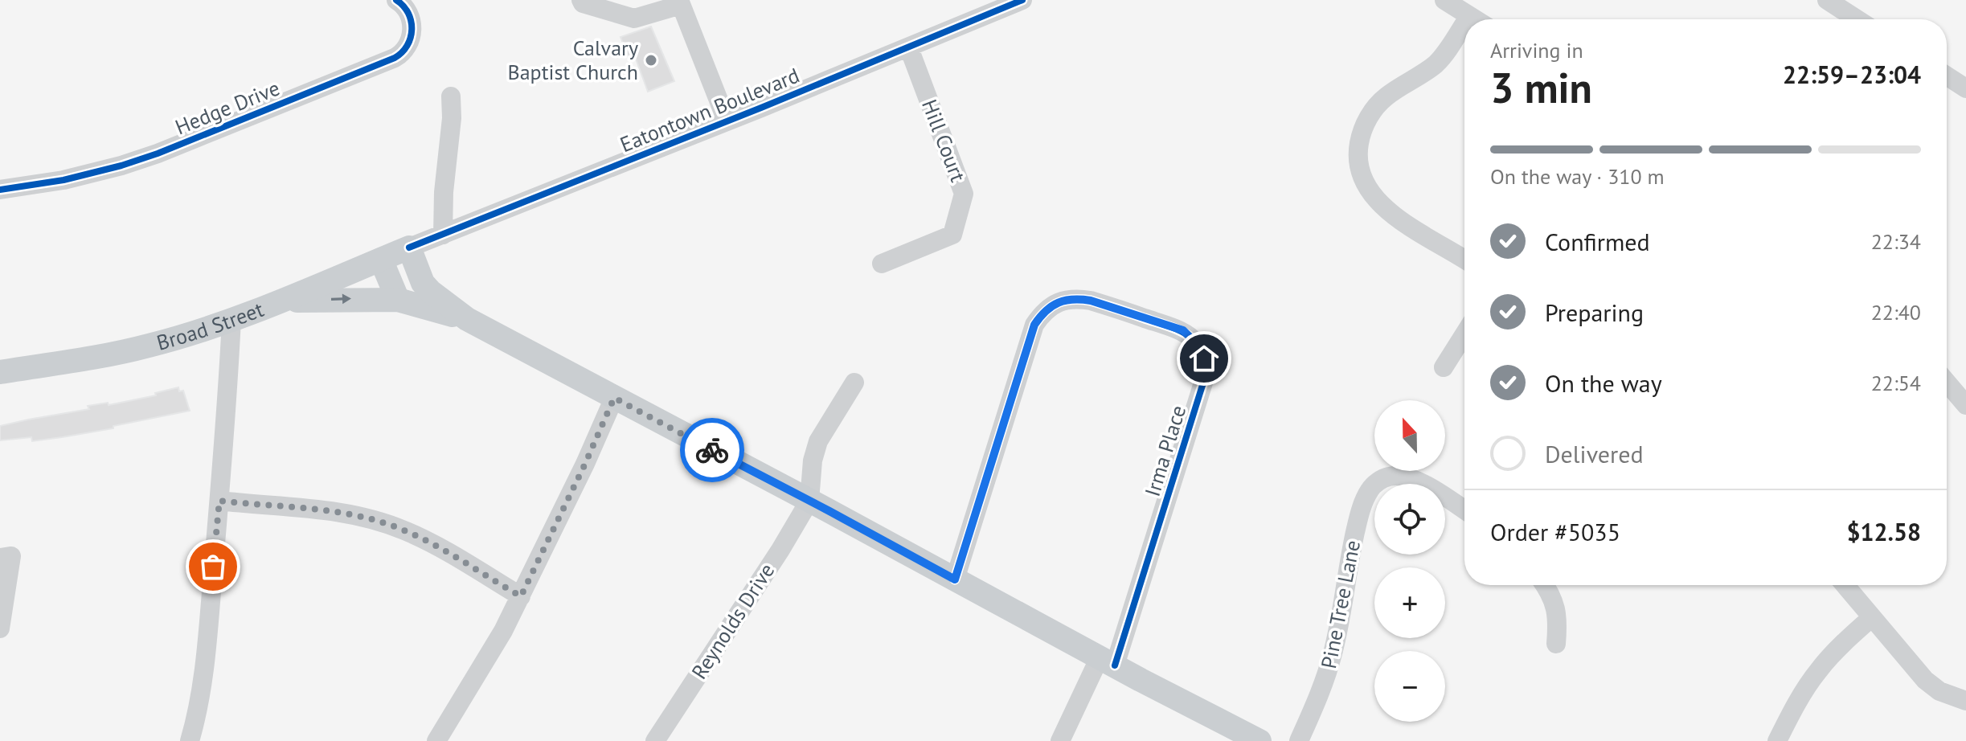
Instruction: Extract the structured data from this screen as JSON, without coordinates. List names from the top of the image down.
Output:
{
  "streets": {
    "main road": ["Broad Street"],
    "street": [
      "Hedge Drive",
      "Eatontown Boulevard",
      "Hill Court",
      "Irma Place",
      "Pine Tree Lane",
      "Reynolds Drive"
    ]
  },
  "crossings": [
    ["Eatontown Boulevard", "Hill Court"],
    ["Eatontown Boulevard", "Broad Street"]
  ],
  "places": ["Calvary Baptist Church"],
  "north": "top",
  "page": {
    "heading": ["3 min", "Arriving in", "22:59–23:04"],
    "panel": ["Order #5035", "$12.58"],
    "bar": "On the way · 310 m",
    "list": [
      ["Confirmed", "22:34"],
      ["Preparing", "22:40"],
      ["On the way", "22:54"],
      "Delivered"
    ],
    "map_buttons": ["+", "−"]
  }
}
